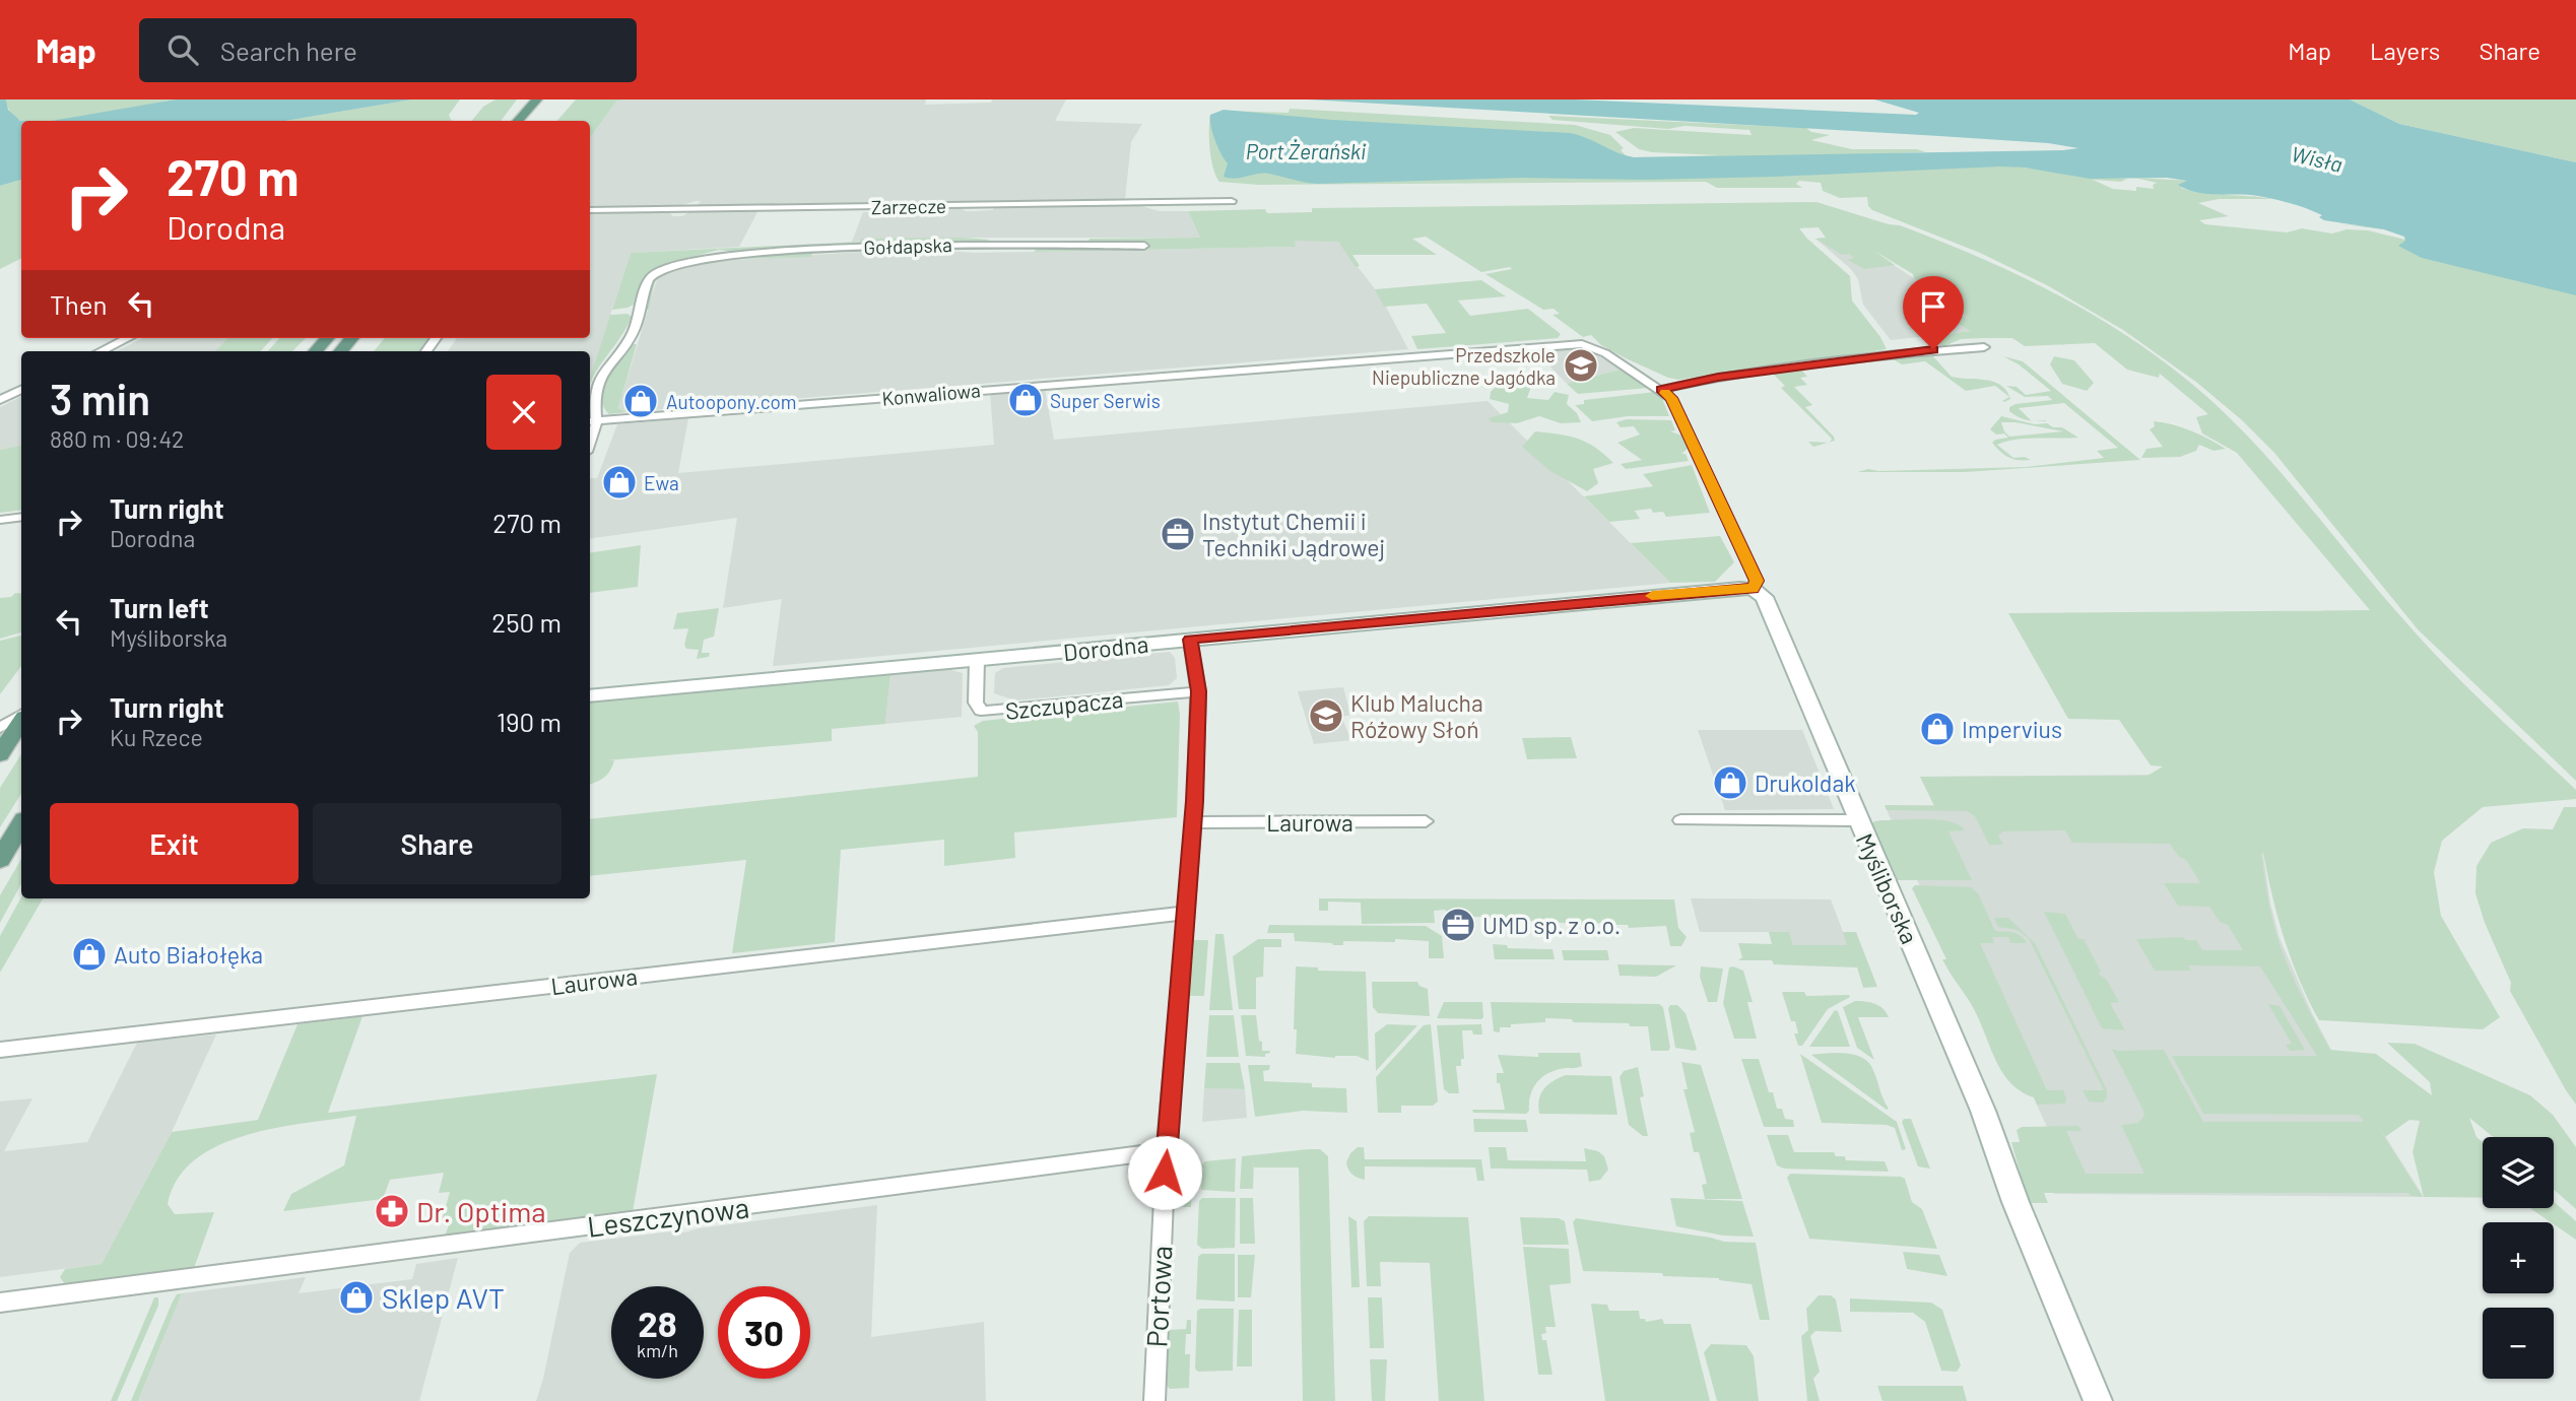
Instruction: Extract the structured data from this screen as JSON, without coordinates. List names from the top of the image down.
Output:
{
  "streets": {
    "street": [
      "Zarzecze",
      "Gołdapska",
      "Konwaliowa",
      "Dorodna",
      "Szczupacza",
      "Laurowa",
      "Myśliborska",
      "Leszczynowa",
      "Portowa"
    ]
  },
  "crossings": [
    ["Gołdapska", "Konwaliowa"],
    ["Konwaliowa", "Myśliborska"],
    ["Dorodna", "Szczupacza"],
    ["Dorodna", "Myśliborska"],
    ["Dorodna", "Portowa"],
    ["Szczupacza", "Portowa"],
    ["Laurowa", "Portowa"],
    ["Leszczynowa", "Portowa"]
  ],
  "water": ["Port Żerański", "Wisła"],
  "places": {
    "school or university": ["Przedszkole Niepubliczne Jagódka", "Klub Malucha Różowy Słoń"],
    "shop": [
      "Super Serwis",
      "Autoopony.com",
      "Ewa",
      "Impervius",
      "Drukoldak",
      "Auto Białołęka",
      "Sklep AVT"
    ],
    "office": ["Instytut Chemii i Techniki Jądrowej", "UMD sp. z o.o."],
    "pharmacy": ["Dr. Optima"]
  },
  "page": {
    "header": "Map",
    "search": "Search here",
    "nav": ["Map", "Layers", "Share"],
    "turn": ["270 m", "Dorodna"],
    "then": "Then",
    "heading": ["3 min", "880 m · 09:42"],
    "list": [
      {
        "name": "Turn right",
        "note": "Dorodna",
        "value": "270 m"
      },
      {
        "name": "Turn left",
        "note": "Myśliborska",
        "value": "250 m"
      },
      {
        "name": "Turn right",
        "note": "Ku Rzece",
        "value": "190 m"
      }
    ],
    "buttons": ["Exit", "Share"],
    "map_buttons": ["+", "−"],
    "speed": "28 km/h",
    "limit": "30"
  }
}
